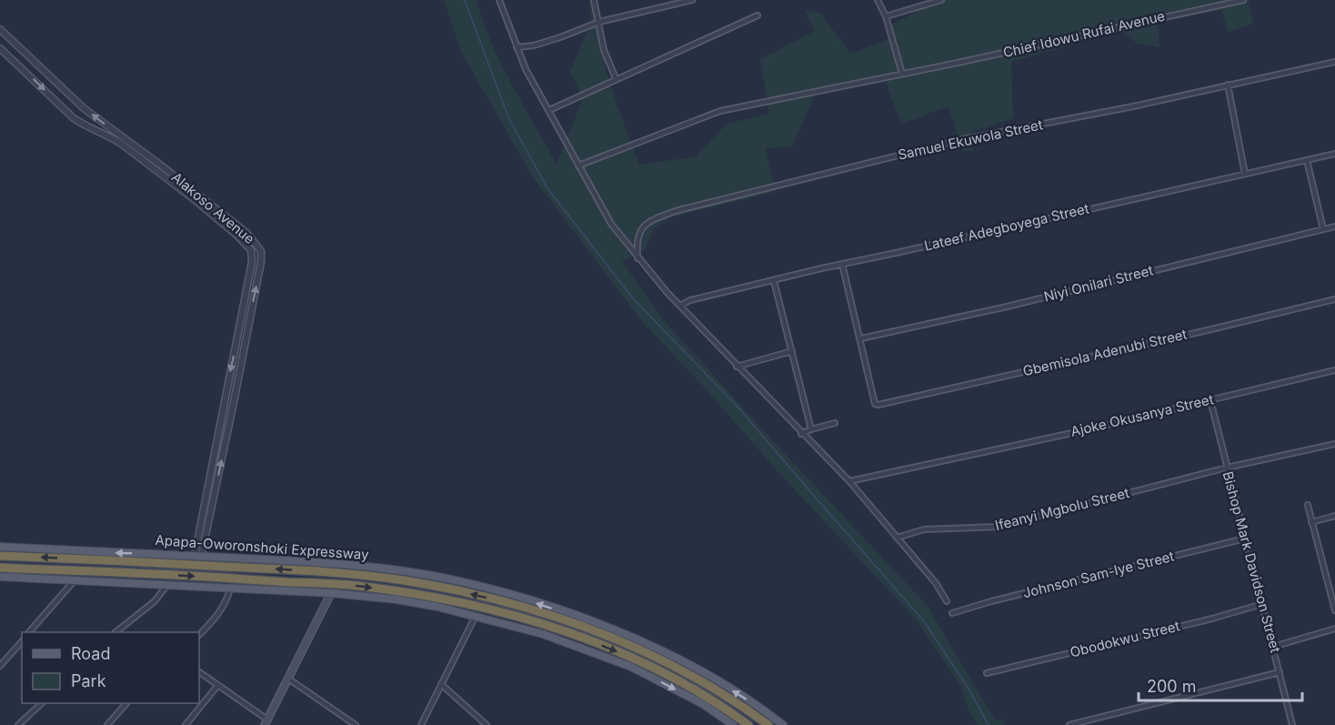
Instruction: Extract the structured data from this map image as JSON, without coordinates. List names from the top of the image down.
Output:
{
  "streets": {
    "highway": ["Apapa-Oworonshoki Expressway"],
    "street": [
      "Chief Idowu Rufai Avenue",
      "Samuel Ekuwola Street",
      "Alakoso Avenue",
      "Lateef Adegboyega Street",
      "Niyi Onilari Street",
      "Gbemisola Adenubi Street",
      "Ajoke Okusanya Street",
      "Ifeanyi Mgbolu Street",
      "Bishop Mark Davidson Street",
      "Johnson Sam-Iye Street",
      "Obodokwu Street"
    ]
  },
  "crossings": [
    ["Alakoso Avenue", "Apapa-Oworonshoki Expressway"],
    ["Niyi Onilari Street", "Gbemisola Adenubi Street"],
    ["Ajoke Okusanya Street", "Bishop Mark Davidson Street"],
    ["Ifeanyi Mgbolu Street", "Bishop Mark Davidson Street"],
    ["Bishop Mark Davidson Street", "Johnson Sam-Iye Street"],
    ["Bishop Mark Davidson Street", "Obodokwu Street"]
  ],
  "legend": ["Road", "Park"],
  "scale_bar": "200 m"
}
